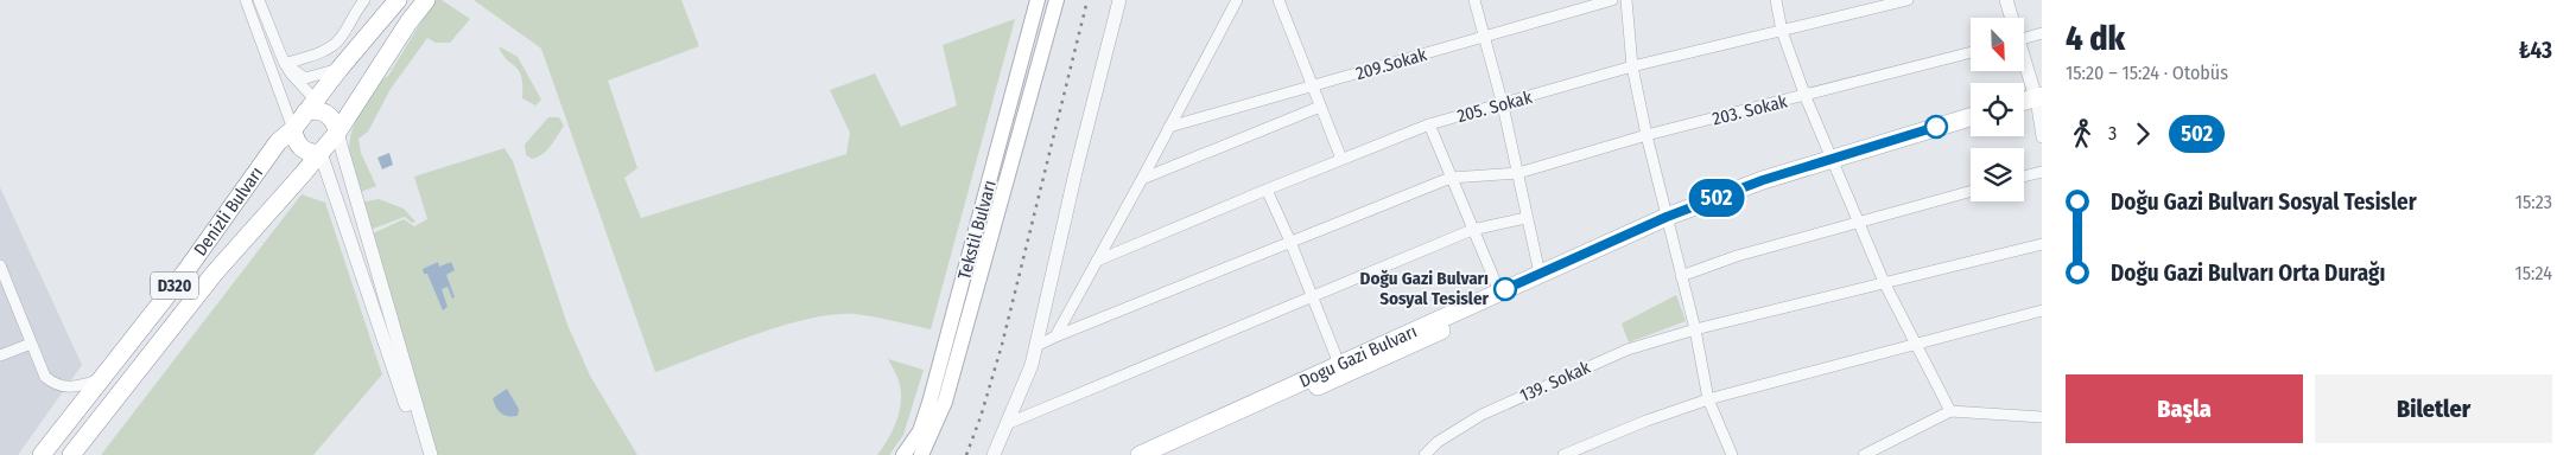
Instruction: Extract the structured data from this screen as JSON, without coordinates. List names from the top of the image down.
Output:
{
  "streets": {
    "main road": [
      "Denizli Bulvarı",
      "Tekstil Bulvarı",
      "D320",
      "Dogu Gazi Bulvarı"
    ],
    "street": [
      "209.Sokak",
      "205. Sokak",
      "203. Sokak",
      "139. Sokak"
    ]
  },
  "places": ["Doğu Gazi Bulvarı Sosyal Tesisler"],
  "lines": ["bus line 502"],
  "north": "bottom right",
  "page": {
    "on_map": "502",
    "heading": ["4 dk", "15:20 – 15:24 · Otobüs", "₺43"],
    "legs": ["3", "502"],
    "list": [
      {
        "name": "Doğu Gazi Bulvarı Sosyal Tesisler",
        "value": "15:23"
      },
      {
        "name": "Doğu Gazi Bulvarı Orta Durağı",
        "value": "15:24"
      }
    ],
    "buttons": ["Başla", "Biletler"]
  }
}
